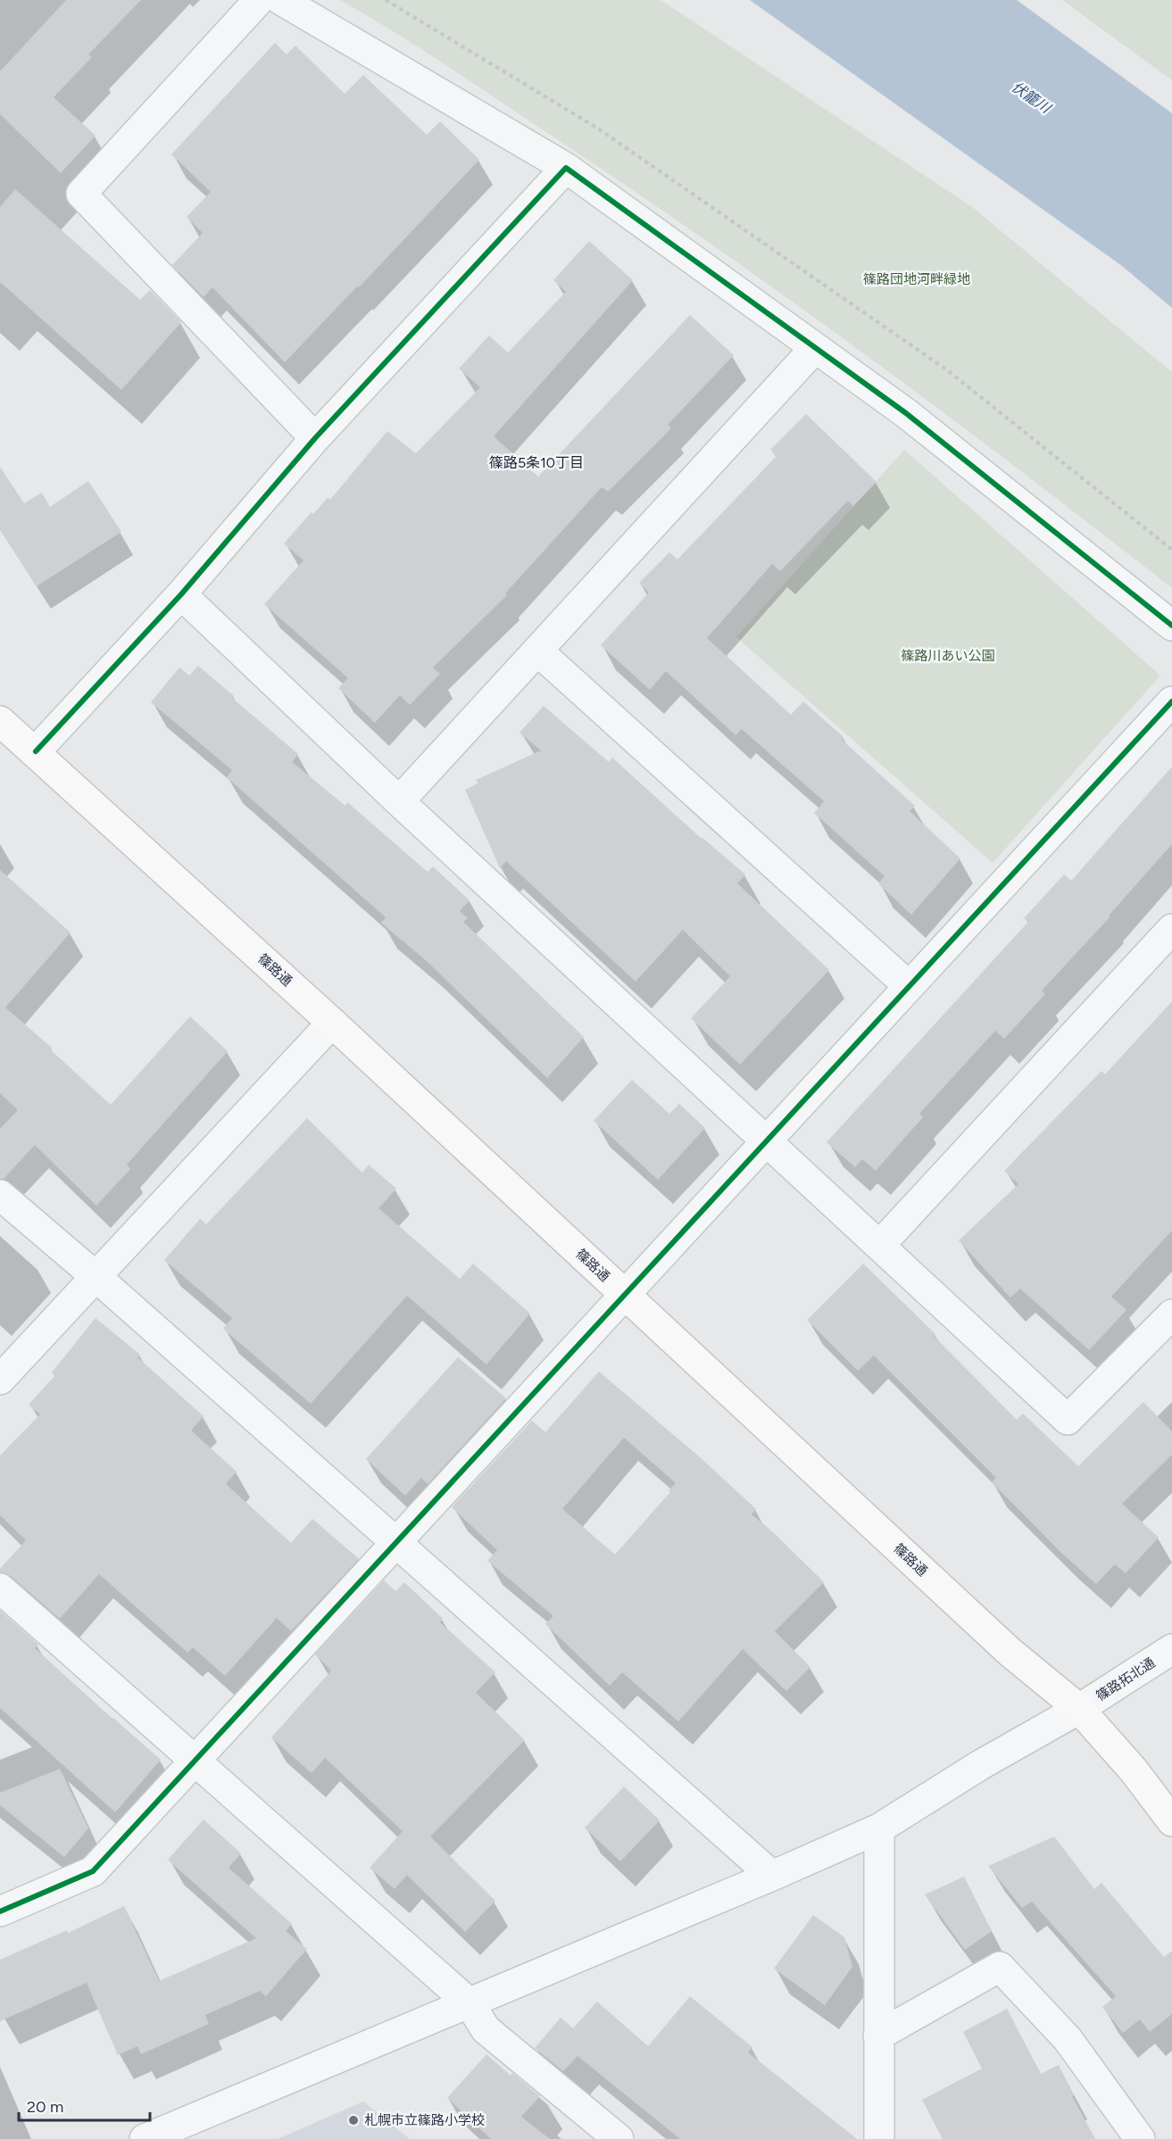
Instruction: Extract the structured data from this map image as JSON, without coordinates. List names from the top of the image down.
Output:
{
  "streets": {
    "main road": ["篠路通"],
    "street": ["篠路拓北通"]
  },
  "crossings": [
    ["篠路通", "篠路拓北通"]
  ],
  "districts": ["篠路5条10丁目"],
  "water": ["伏籠川"],
  "parks": ["篠路団地河畔緑地", "篠路川あい公園"],
  "places": ["札幌市立篠路小学校"],
  "scale_bar": "20 m"
}
